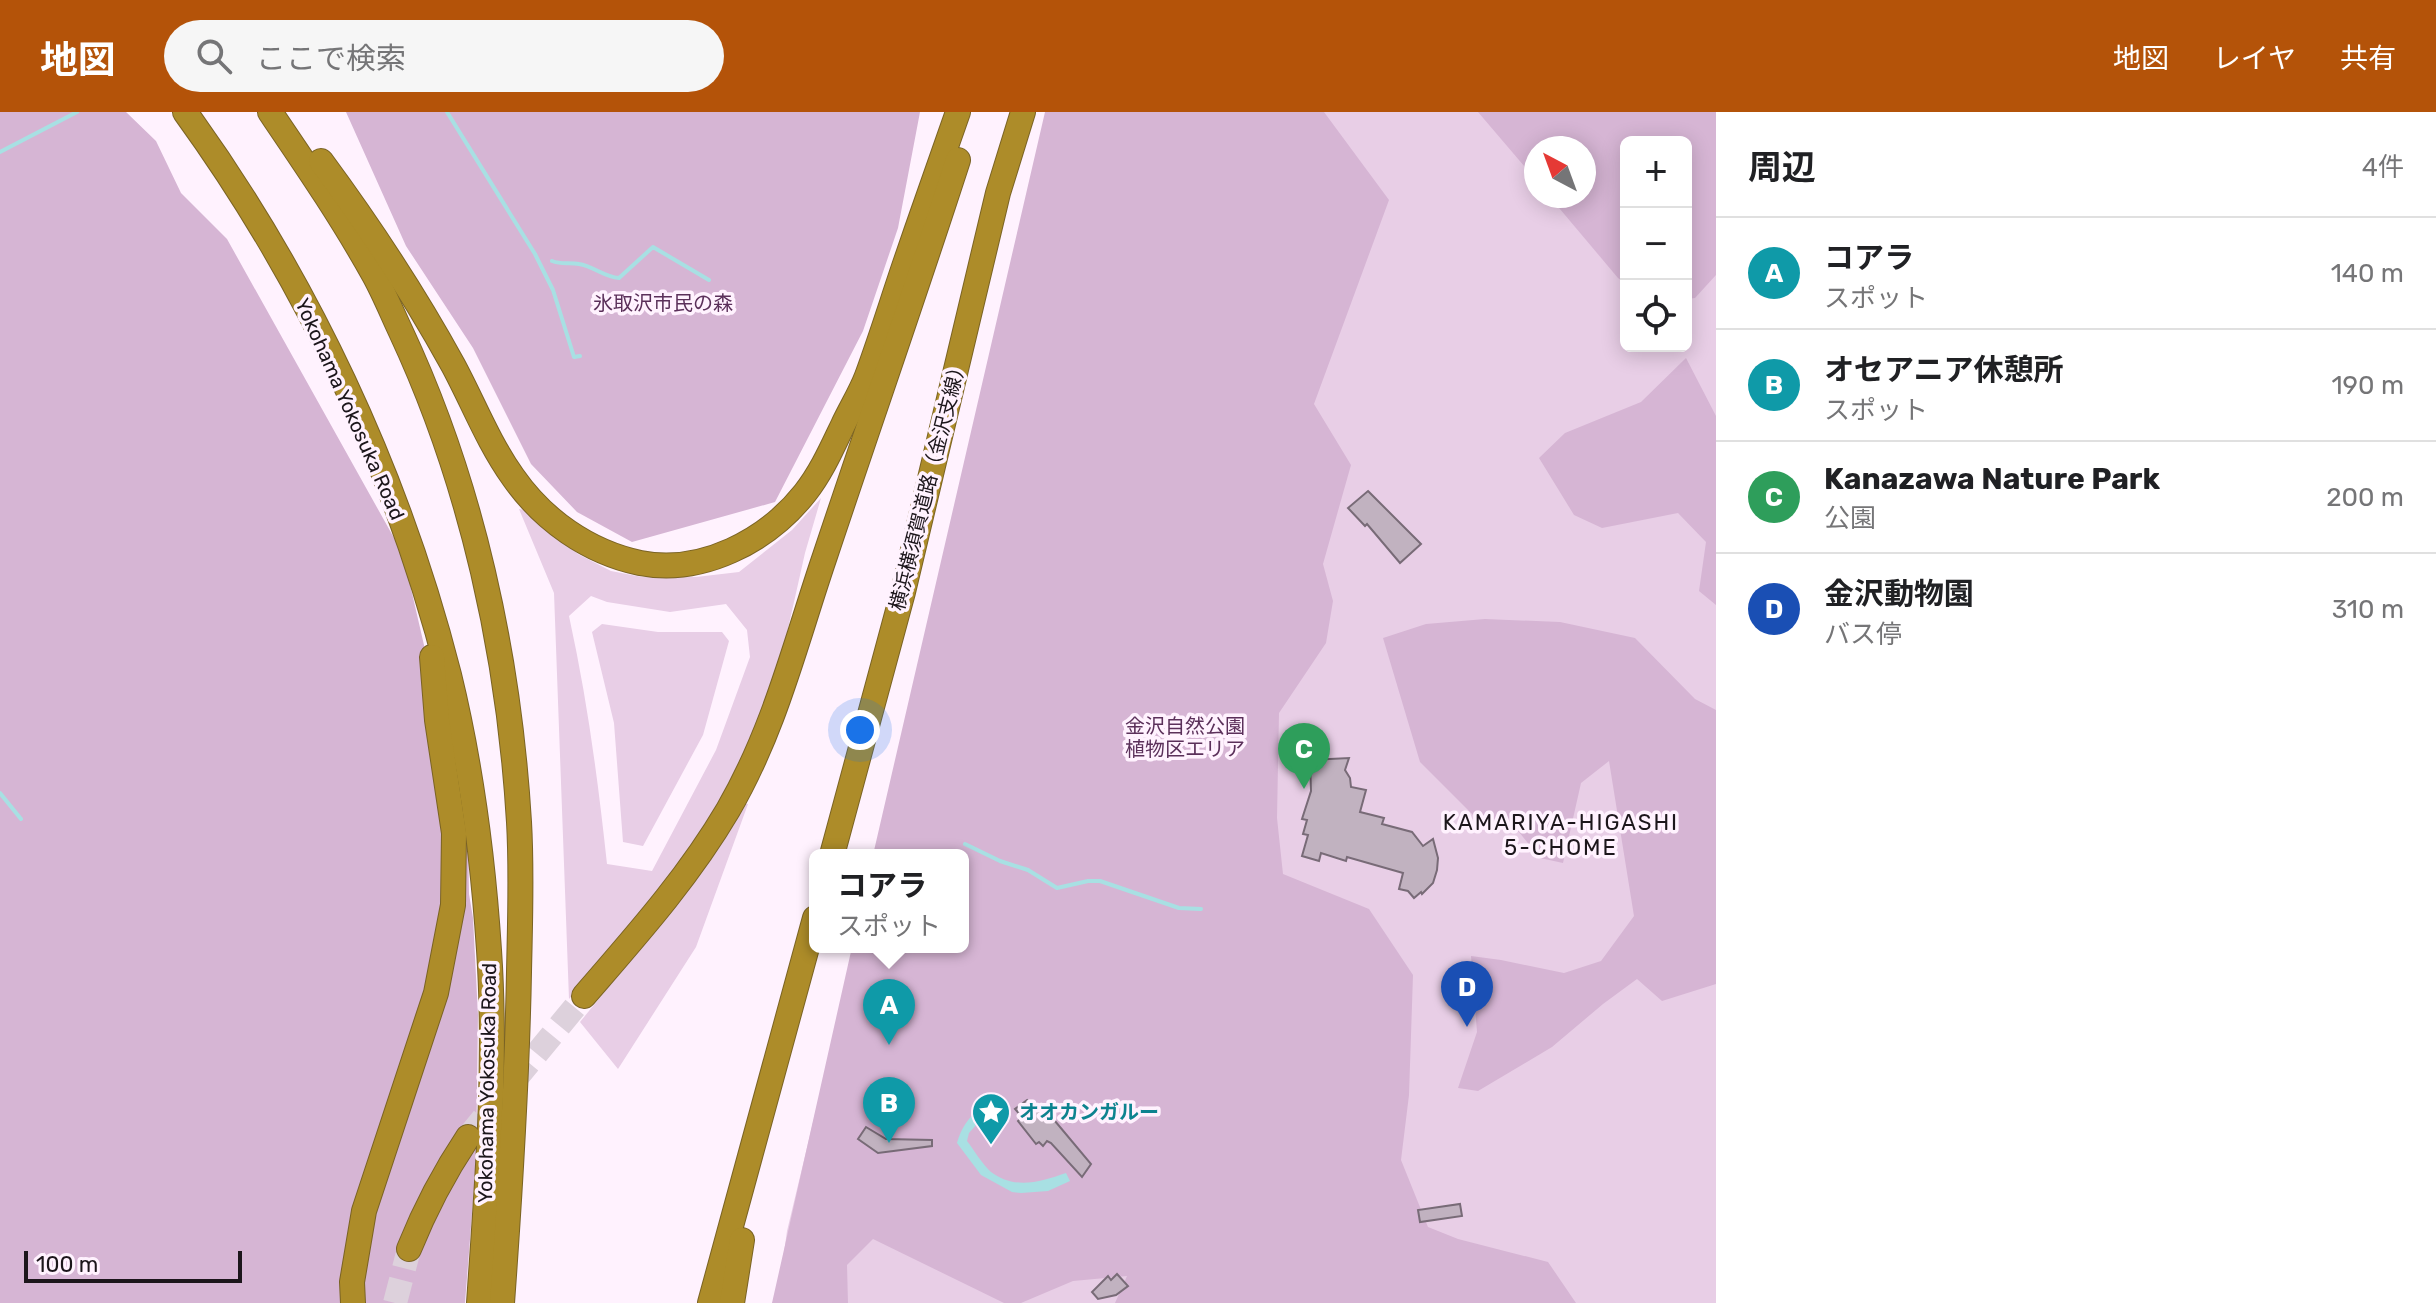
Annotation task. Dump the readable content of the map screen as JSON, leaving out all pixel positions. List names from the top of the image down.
{
  "streets": {
    "highway": ["Yokohama Yokosuka Road", "横浜横須賀道路（金沢支線）"]
  },
  "districts": ["KAMARIYA-HIGASHI 5-CHOME"],
  "parks": ["氷取沢市民の森", "金沢自然公園 植物区エリア"],
  "places": {
    "place": ["オオカンガルー"]
  },
  "scale_bar": "100 m",
  "north": "top left",
  "page": {
    "header": "地図",
    "search": "ここで検索",
    "nav": ["地図", "レイヤ", "共有"],
    "heading": ["周辺", "4件"],
    "map_buttons": ["+", "−"],
    "list": [
      {
        "mark": "A",
        "name": "コアラ",
        "note": "スポット",
        "value": "140 m"
      },
      {
        "mark": "B",
        "name": "オセアニア休憩所",
        "note": "スポット",
        "value": "190 m"
      },
      {
        "mark": "C",
        "name": "Kanazawa Nature Park",
        "note": "公園",
        "value": "200 m"
      },
      {
        "mark": "D",
        "name": "金沢動物園",
        "note": "バス停",
        "value": "310 m"
      }
    ],
    "pins": [
      "C",
      "D",
      "A",
      "B"
    ],
    "popup": ["コアラ", "スポット"],
    "scale": "100 m"
  }
}
